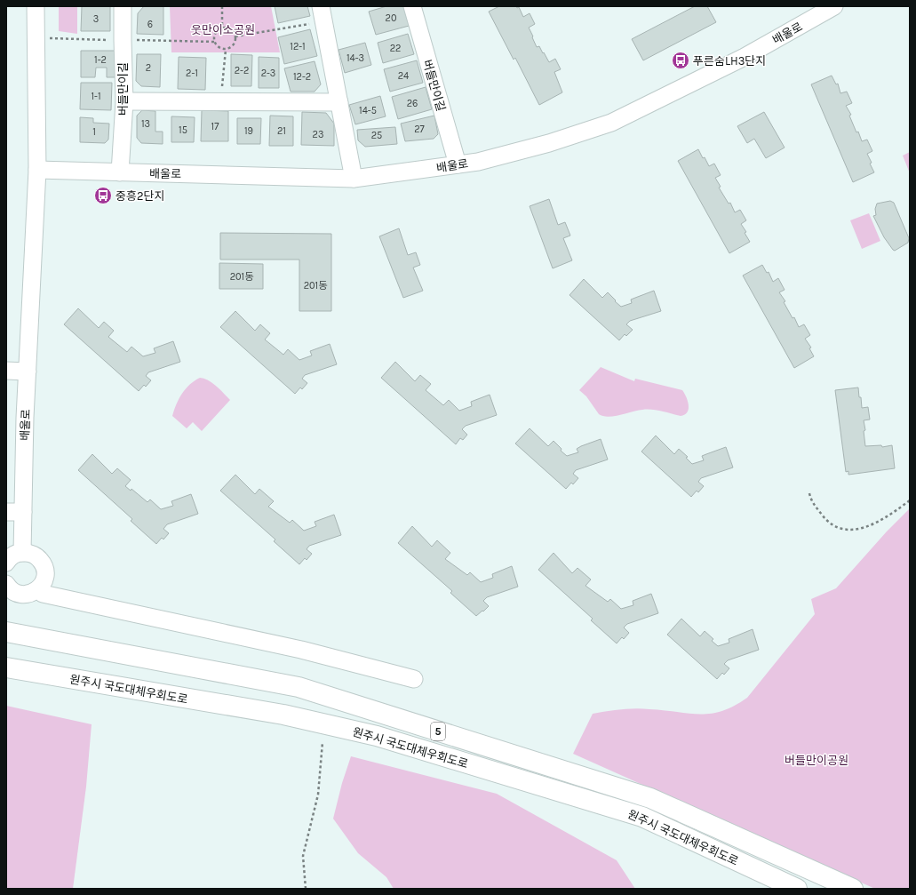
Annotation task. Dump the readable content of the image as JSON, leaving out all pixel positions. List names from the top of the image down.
{
  "streets": {
    "highway": ["원주시 국도대체우회도로", "5"],
    "street": ["배울로", "버들만이길"]
  },
  "crossings": [
    ["배울로", "버들만이길"]
  ],
  "parks": ["웃만이소공원", "버들만이공원"],
  "places": {
    "bus stop": ["푸른숨LH3단지", "중흥2단지"]
  },
  "house_numbers": [
    "20",
    "3",
    "6",
    "12-1",
    "22",
    "14-3",
    "1-2",
    "2",
    "2-2",
    "2-1",
    "2-3",
    "24",
    "12-2",
    "1-1",
    "26",
    "14-5",
    "13",
    "17",
    "27",
    "15",
    "19",
    "21",
    "1",
    "23",
    "25",
    "201동",
    "201동"
  ]
}
